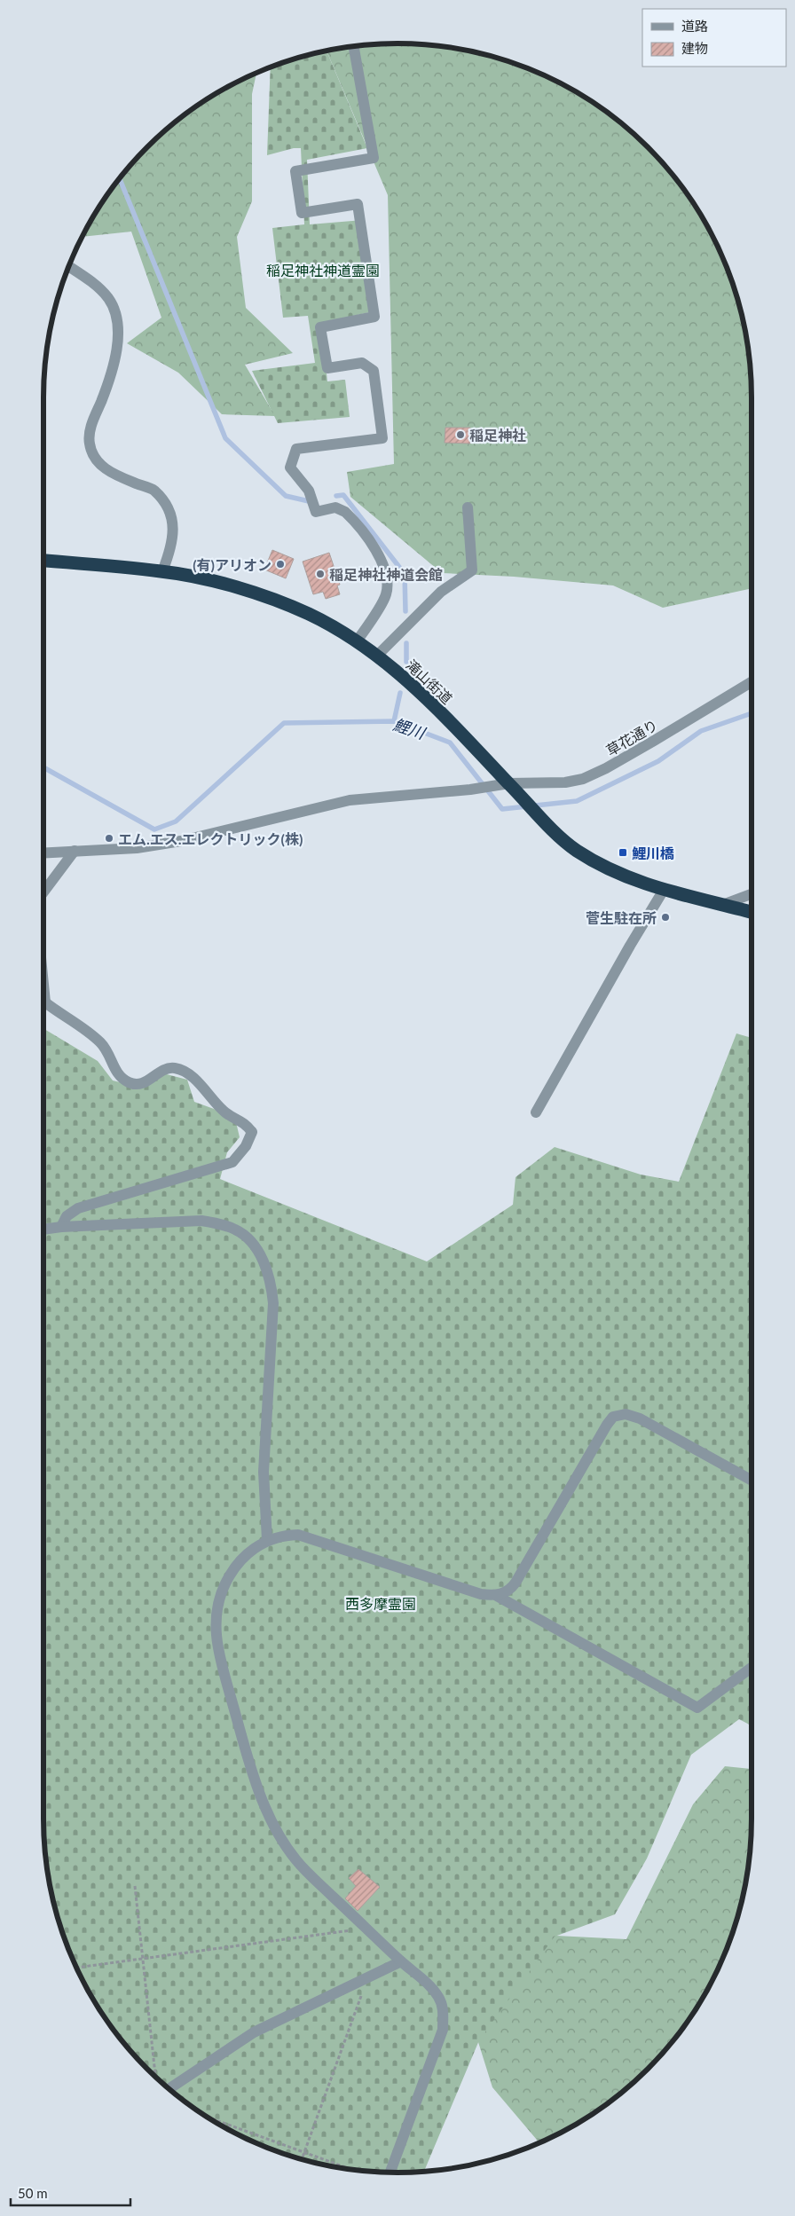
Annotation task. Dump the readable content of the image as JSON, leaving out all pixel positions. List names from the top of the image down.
{
  "streets": {
    "highway": ["滝山街道"],
    "street": ["草花通り"]
  },
  "crossings": [
    ["滝山街道", "草花通り"]
  ],
  "water": ["鯉川"],
  "parks": ["稲足神社神道霊園", "西多摩霊園"],
  "places": {
    "other": [
      "稲足神社",
      "(有)アリオン",
      "稲足神社神道会館",
      "エム.エス.エレクトリック(株)",
      "菅生駐在所"
    ],
    "transit": ["鯉川橋"]
  },
  "legend": ["道路", "建物"],
  "scale_bar": "50 m"
}
